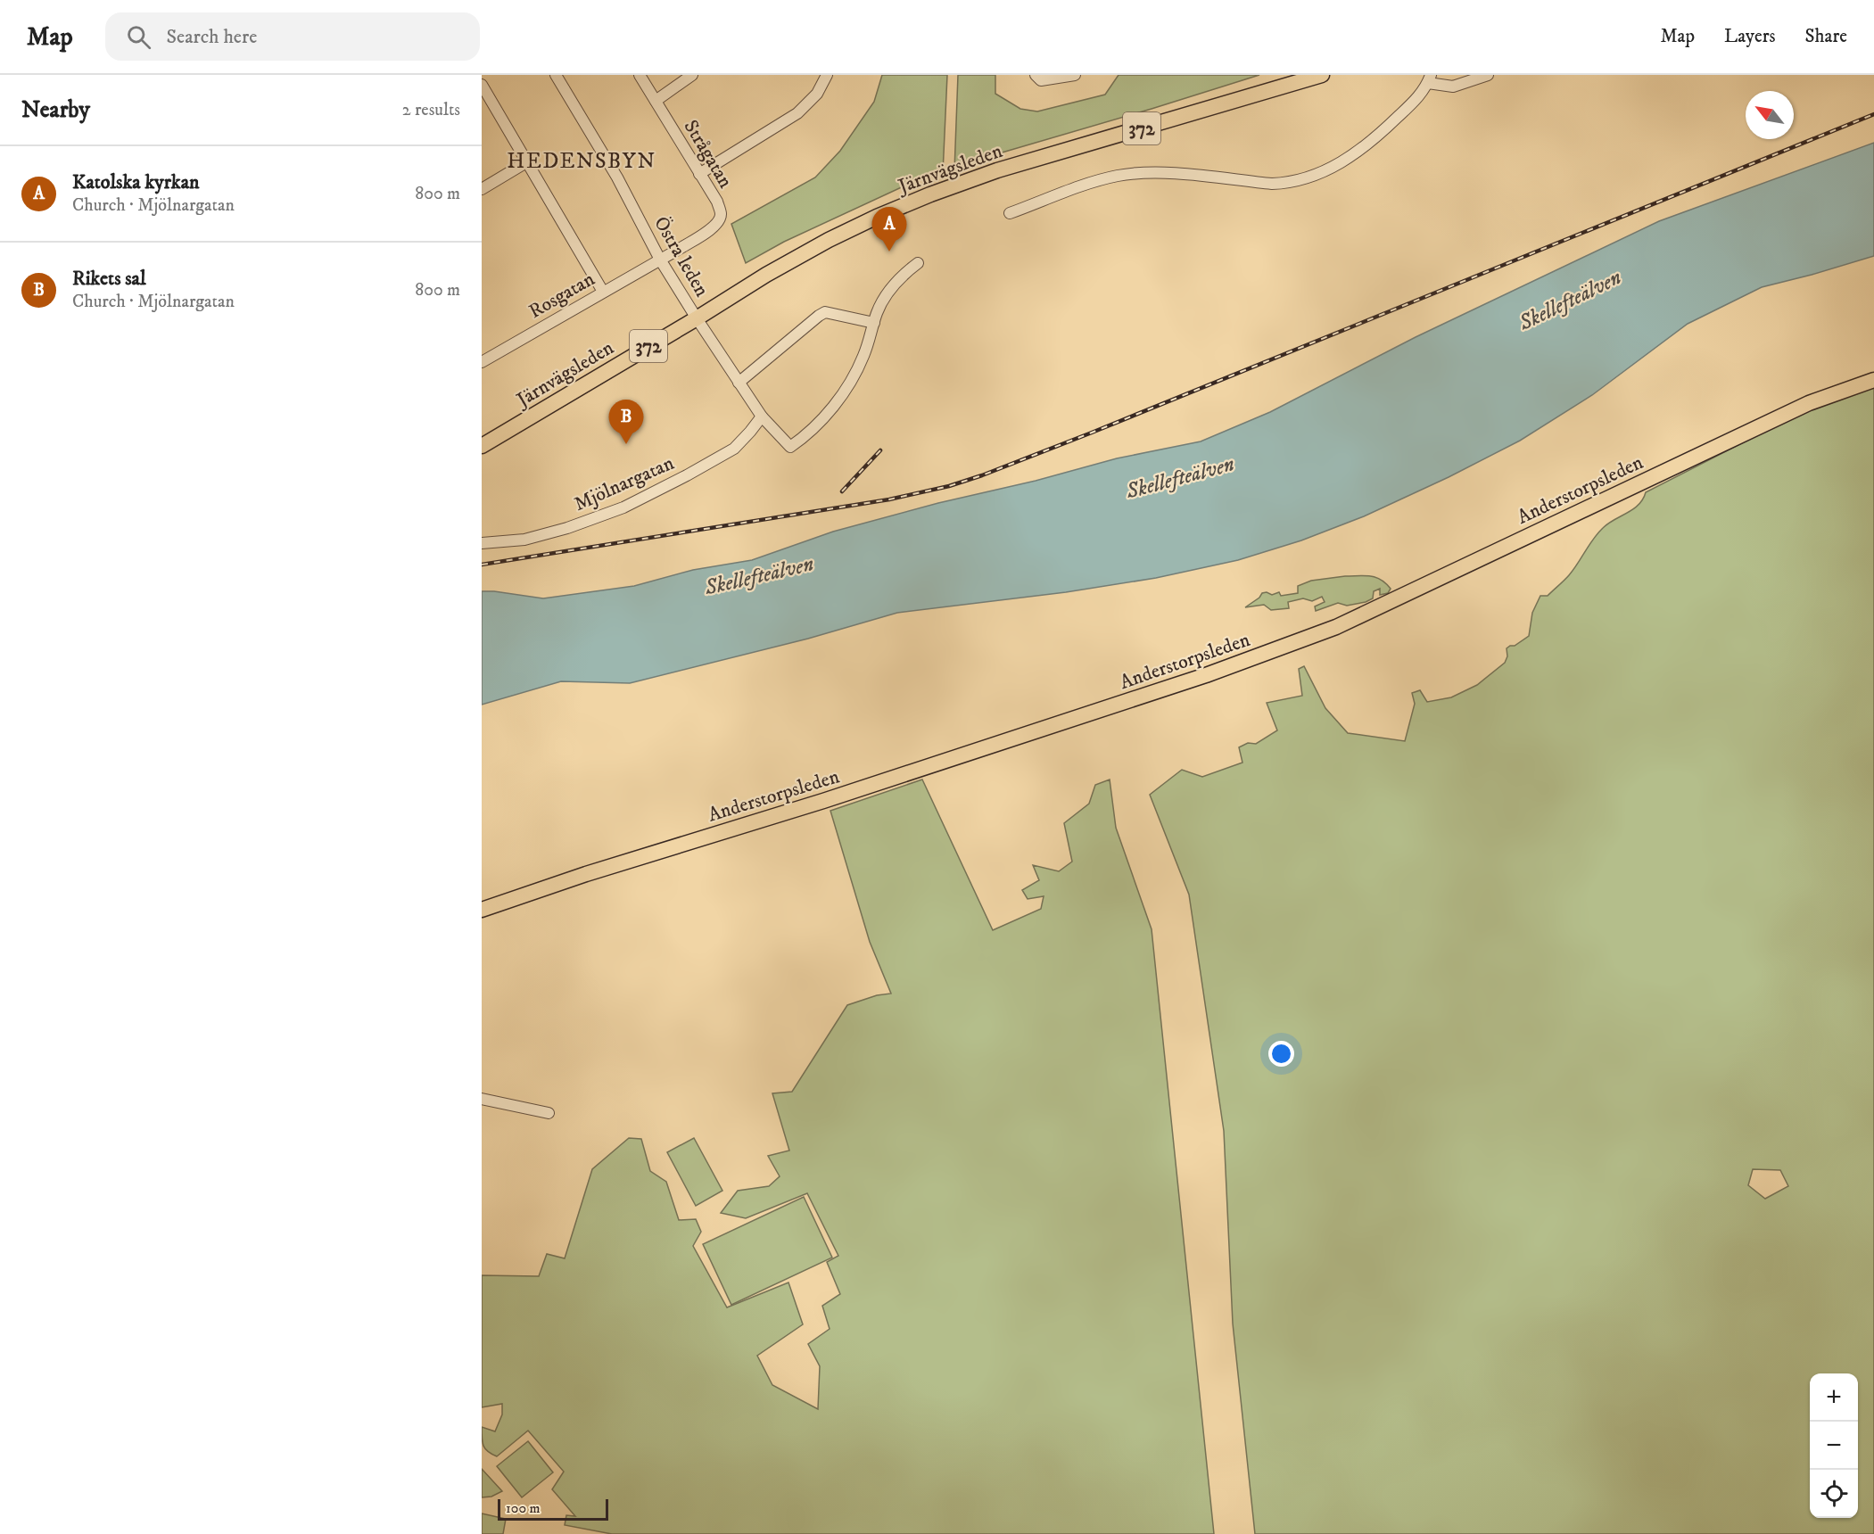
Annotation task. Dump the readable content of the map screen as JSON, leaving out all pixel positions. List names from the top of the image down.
{
  "streets": {
    "main road": ["372", "Järnvägsleden", "Anderstorpsleden"],
    "street": [
      "Strågatan",
      "Östra leden",
      "Rosgatan",
      "Mjölnargatan"
    ]
  },
  "crossings": [
    ["Strågatan", "Östra leden"],
    ["Strågatan", "Rosgatan"],
    ["Järnvägsleden", "Östra leden"],
    ["Östra leden", "Rosgatan"],
    ["Östra leden", "Mjölnargatan"]
  ],
  "districts": ["HEDENSBYN"],
  "water": ["Skellefteälven"],
  "scale_bar": "100 m",
  "north": "top left",
  "page": {
    "header": "Map",
    "search": "Search here",
    "nav": ["Map", "Layers", "Share"],
    "heading": ["Nearby", "2 results"],
    "list": [
      {
        "mark": "A",
        "name": "Katolska kyrkan",
        "note": "Church · Mjölnargatan",
        "value": "800 m"
      },
      {
        "mark": "B",
        "name": "Rikets sal",
        "note": "Church · Mjölnargatan",
        "value": "800 m"
      }
    ],
    "pins": ["A", "B"],
    "map_buttons": ["+", "−"],
    "scale": "100 m"
  }
}
